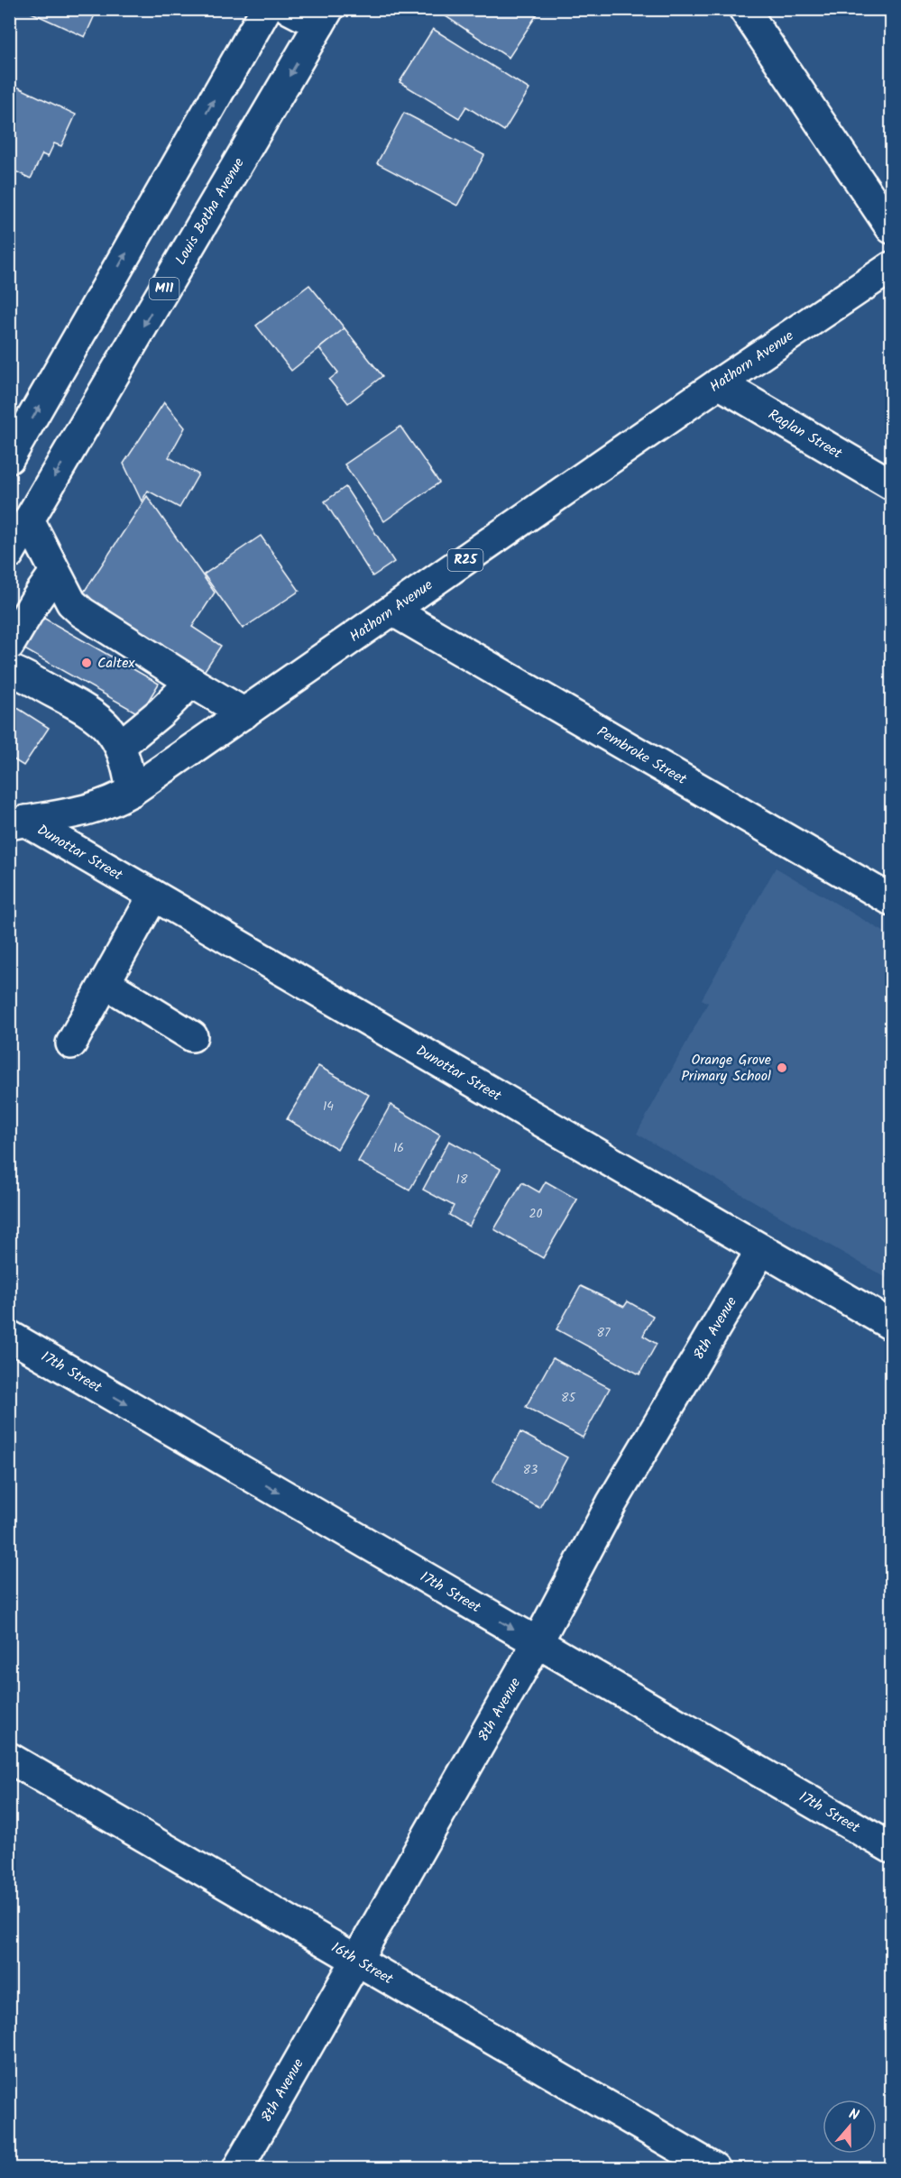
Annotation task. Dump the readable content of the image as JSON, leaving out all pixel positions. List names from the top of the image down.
{
  "streets": {
    "street": [
      "Louis Botha Avenue",
      "M11",
      "Hathorn Avenue",
      "Raglan Street",
      "R25",
      "Pembroke Street",
      "Dunottar Street",
      "8th Avenue",
      "17th Street",
      "16th Street"
    ]
  },
  "crossings": [
    ["Hathorn Avenue", "Raglan Street"],
    ["Hathorn Avenue", "Pembroke Street"],
    ["Hathorn Avenue", "Dunottar Street"],
    ["Dunottar Street", "8th Avenue"],
    ["8th Avenue", "17th Street"],
    ["8th Avenue", "16th Street"]
  ],
  "one_way": ["17th Street"],
  "places": ["Caltex", "Orange Grove Primary School"],
  "house_numbers": [
    "14",
    "16",
    "18",
    "20",
    "87",
    "85",
    "83"
  ],
  "north": "top"
}
